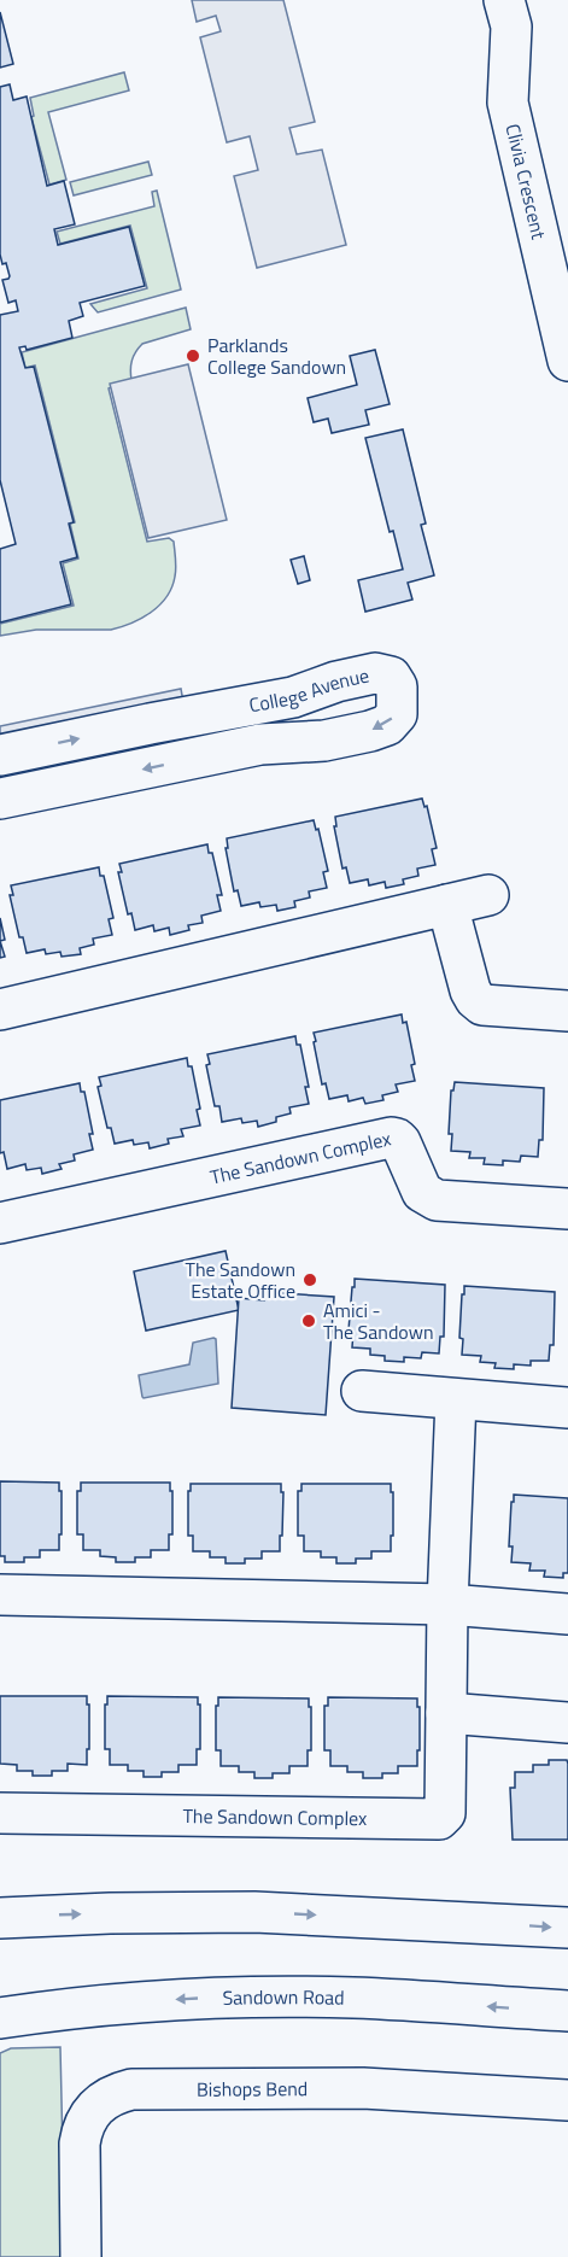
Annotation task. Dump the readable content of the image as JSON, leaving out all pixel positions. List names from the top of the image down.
{
  "streets": {
    "street": [
      "Clivia Crescent",
      "College Avenue",
      "The Sandown Complex",
      "Sandown Road",
      "Bishops Bend"
    ]
  },
  "places": ["Parklands College Sandown", "The Sandown Estate Office", "Amici - The Sandown"]
}
